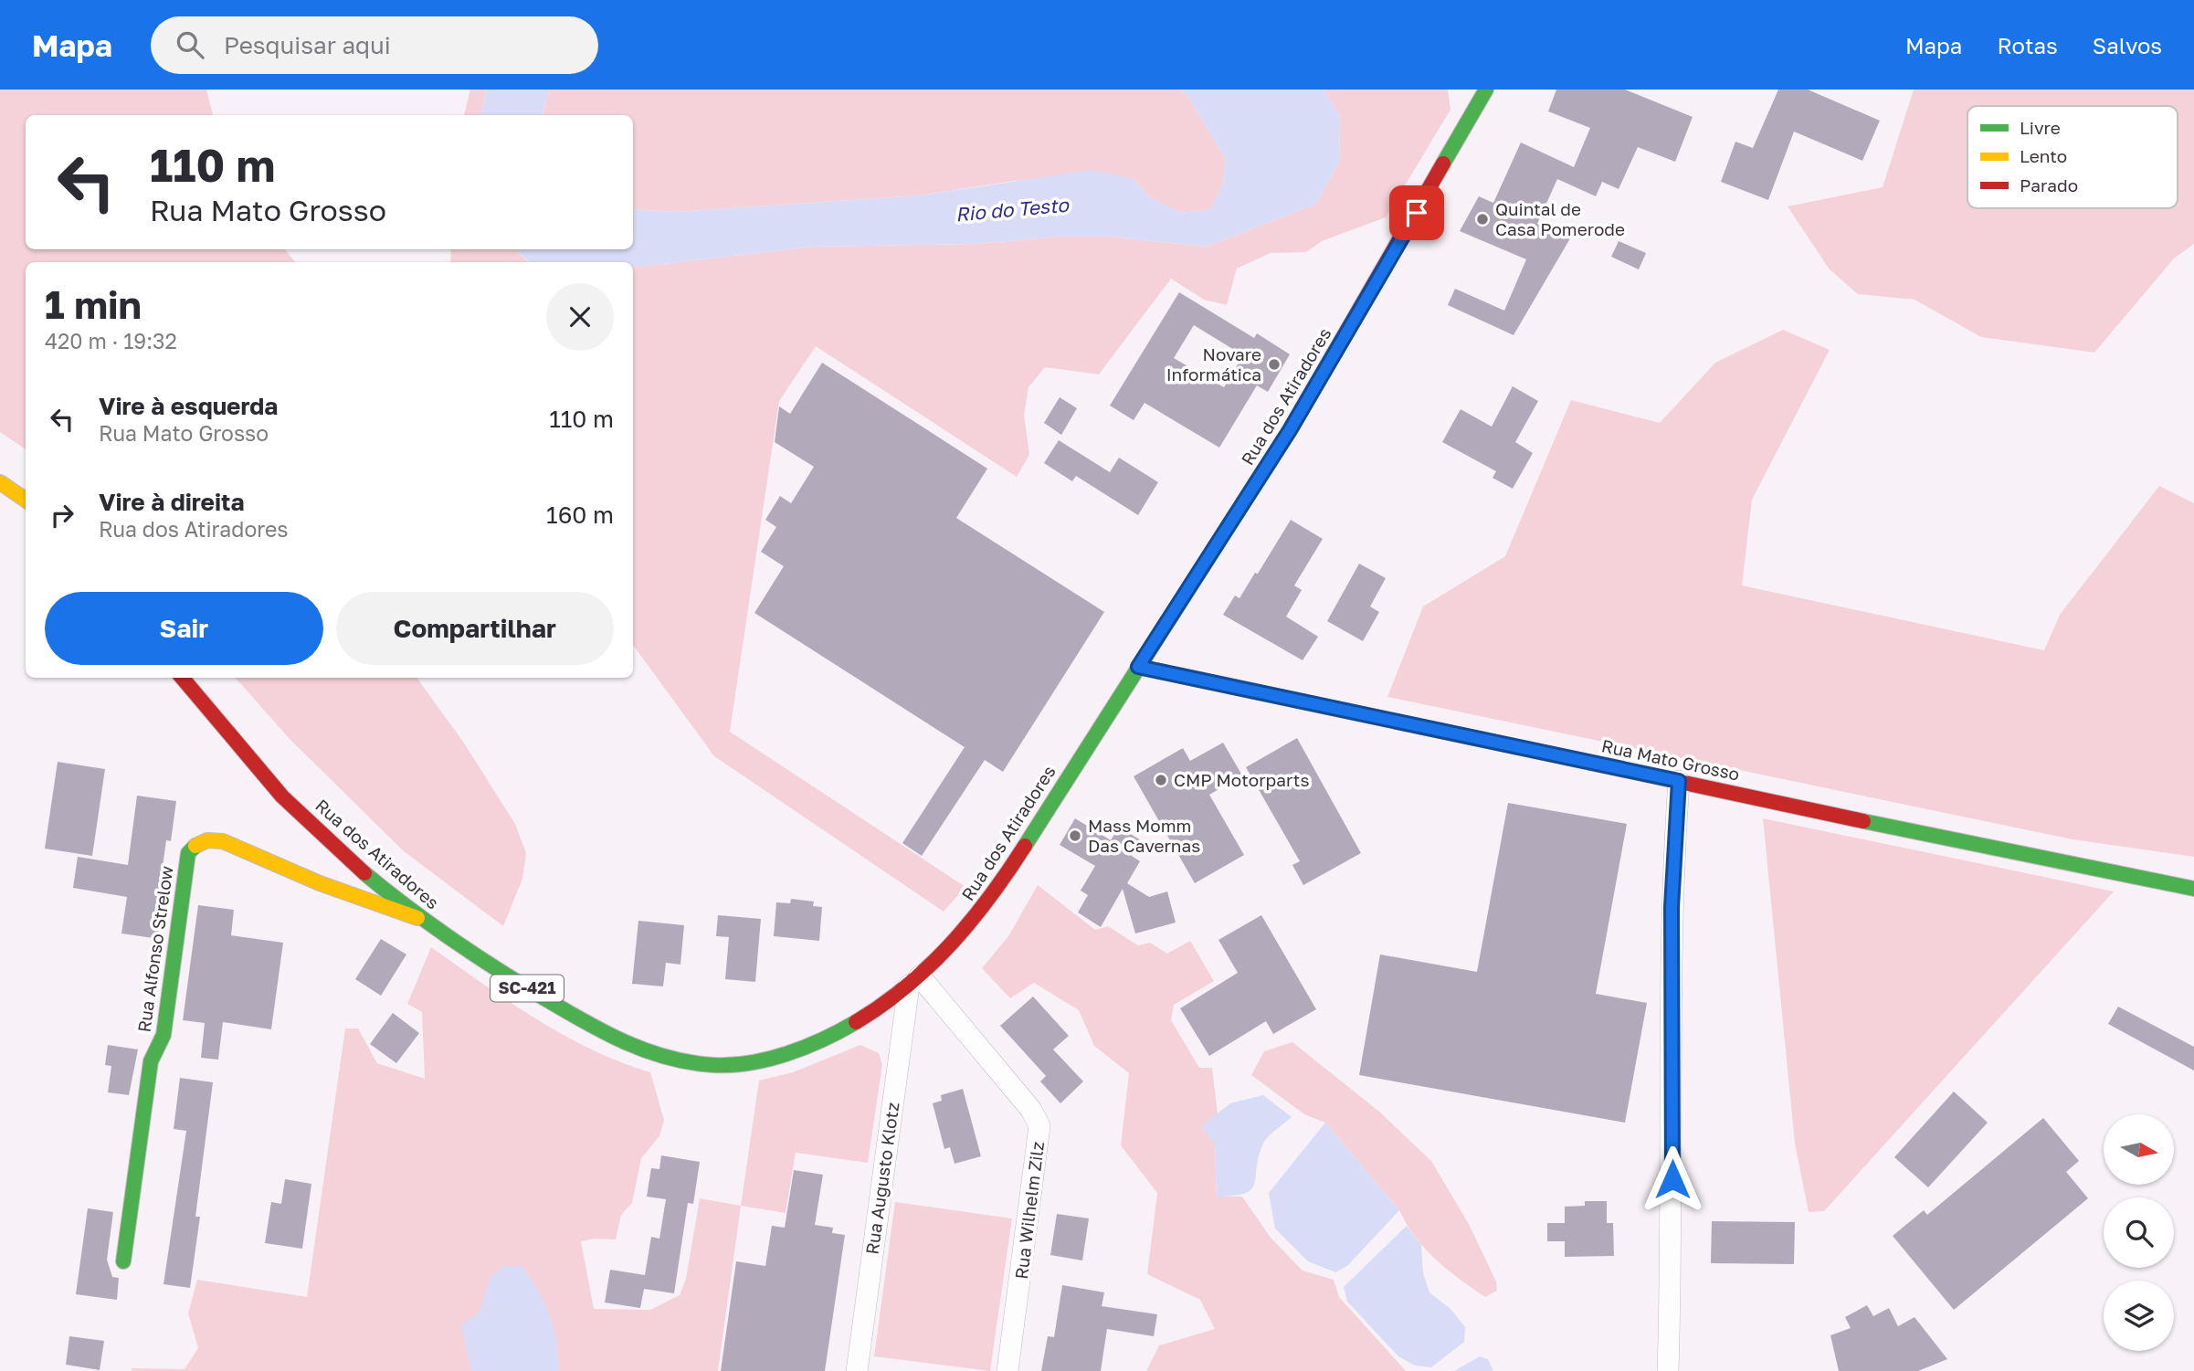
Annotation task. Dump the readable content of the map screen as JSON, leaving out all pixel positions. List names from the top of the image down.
{
  "streets": {
    "main road": [
      "Rua dos Atiradores",
      "Rua Mato Grosso",
      "Rua Alfonso Strelow",
      "SC-421"
    ],
    "street": ["Rua Augusto Klotz", "Rua Wilhelm Zilz"]
  },
  "crossings": [
    ["Rua dos Atiradores", "Rua Mato Grosso"],
    ["Rua dos Atiradores", "Rua Alfonso Strelow"],
    ["Rua dos Atiradores", "Rua Augusto Klotz"],
    ["Rua dos Atiradores", "Rua Wilhelm Zilz"],
    ["Rua Augusto Klotz", "Rua Wilhelm Zilz"]
  ],
  "water": ["Rio do Testo"],
  "places": [
    "Quintal de Casa Pomerode",
    "Novare Informática",
    "CMP Motorparts",
    "Mass Momm Das Cavernas"
  ],
  "legend": ["Livre", "Lento", "Parado"],
  "north": "right",
  "page": {
    "header": "Mapa",
    "search": "Pesquisar aqui",
    "nav": ["Mapa", "Rotas", "Salvos"],
    "turn": ["110 m", "Rua Mato Grosso"],
    "heading": ["1 min", "420 m · 19:32"],
    "list": [
      {
        "name": "Vire à esquerda",
        "note": "Rua Mato Grosso",
        "value": "110 m"
      },
      {
        "name": "Vire à direita",
        "note": "Rua dos Atiradores",
        "value": "160 m"
      }
    ],
    "buttons": ["Sair", "Compartilhar"]
  }
}
